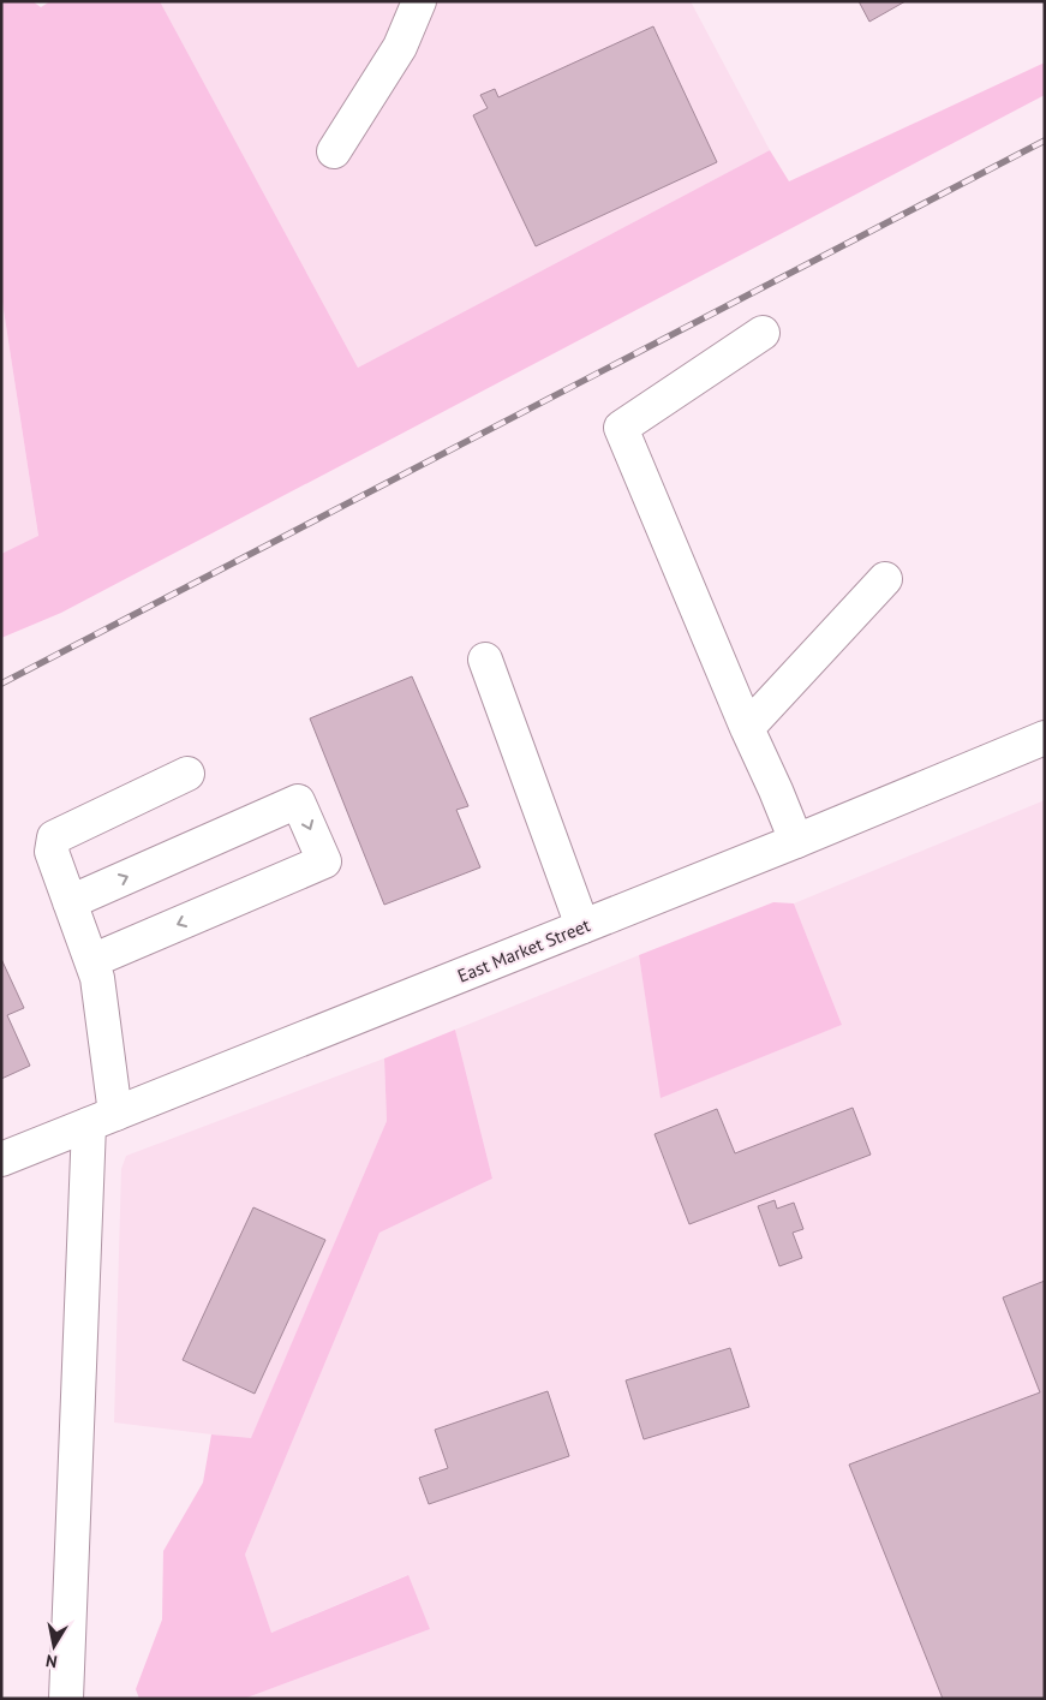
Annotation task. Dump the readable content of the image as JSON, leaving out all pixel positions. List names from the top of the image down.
{
  "streets": {
    "main road": ["East Market Street"]
  },
  "north": "bottom"
}
